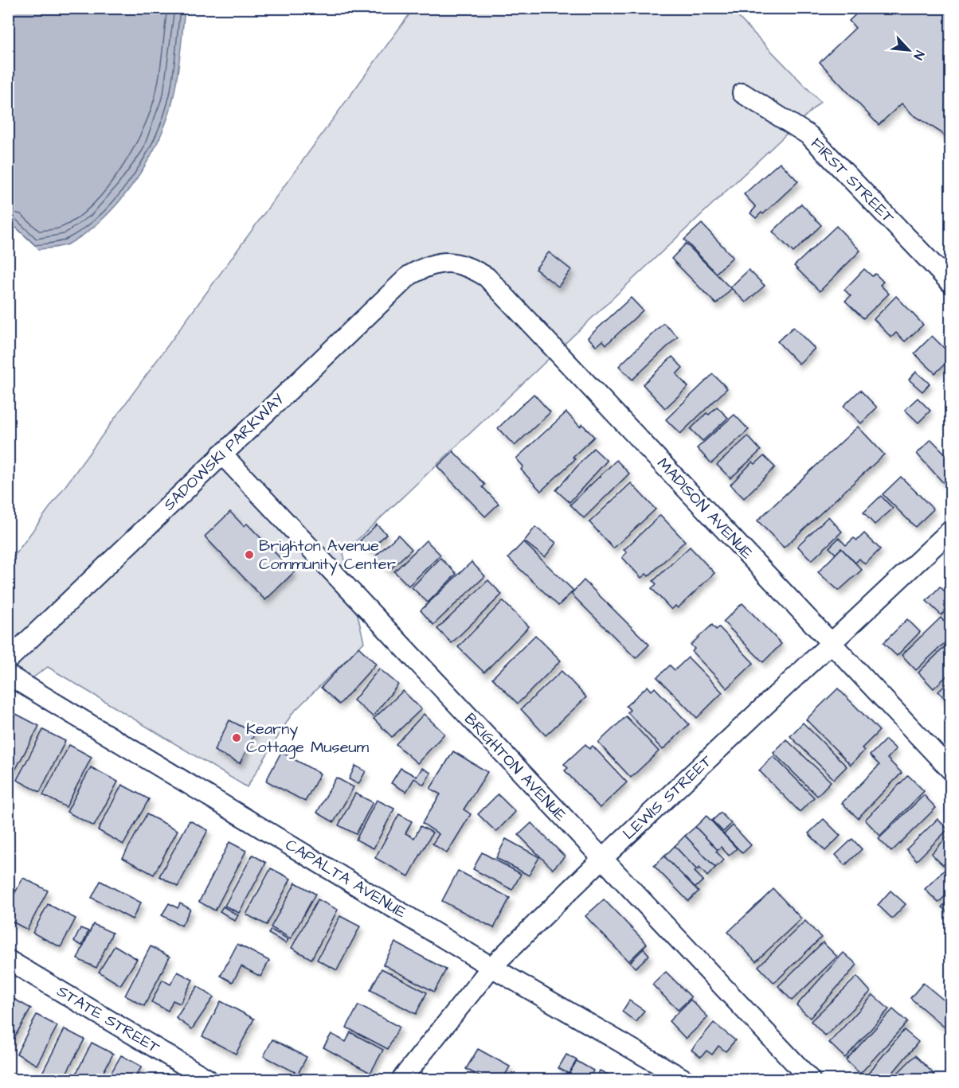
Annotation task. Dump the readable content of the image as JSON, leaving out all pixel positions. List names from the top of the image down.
{
  "streets": {
    "street": [
      "FIRST STREET",
      "SADOWSKI PARKWAY",
      "MADISON AVENUE",
      "BRIGHTON AVENUE",
      "LEWIS STREET",
      "CAPALTA AVENUE",
      "STATE STREET"
    ]
  },
  "crossings": [
    ["SADOWSKI PARKWAY", "MADISON AVENUE"],
    ["SADOWSKI PARKWAY", "BRIGHTON AVENUE"],
    ["MADISON AVENUE", "LEWIS STREET"],
    ["BRIGHTON AVENUE", "LEWIS STREET"],
    ["LEWIS STREET", "CAPALTA AVENUE"]
  ],
  "places": ["Brighton Avenue Community Center", "Kearny Cottage Museum"],
  "north": "bottom right"
}
